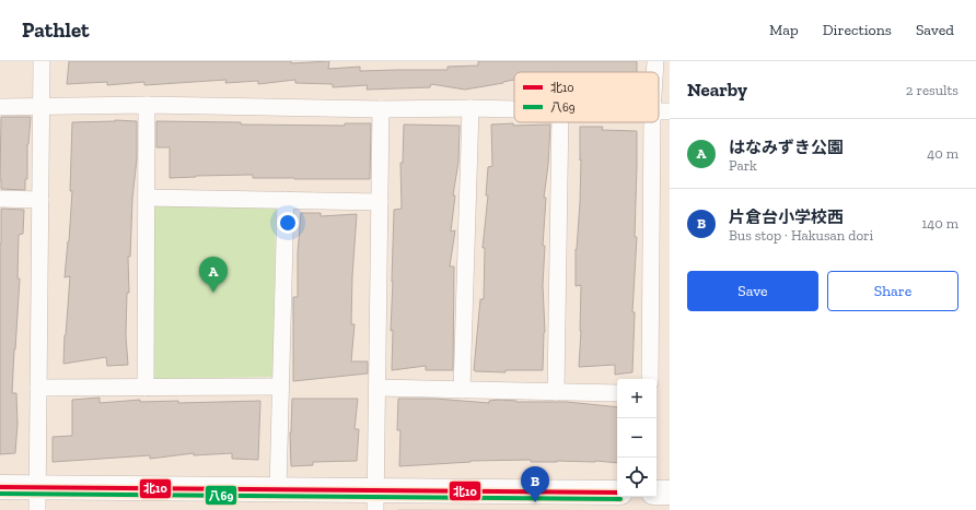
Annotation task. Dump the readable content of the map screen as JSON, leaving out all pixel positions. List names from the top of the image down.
{
  "lines": ["transit line 北10", "transit line 八69"],
  "legend": ["北10", "八69"],
  "page": {
    "header": "Pathlet",
    "nav": ["Map", "Directions", "Saved"],
    "heading": ["Nearby", "2 results"],
    "list": [
      {
        "mark": "A",
        "name": "はなみずき公園",
        "note": "Park",
        "value": "40 m"
      },
      {
        "mark": "B",
        "name": "片倉台小学校西",
        "note": "Bus stop · Hakusan dori",
        "value": "140 m"
      }
    ],
    "pins": ["A", "B"],
    "buttons": ["Save", "Share"],
    "map_buttons": ["+", "−"]
  }
}
